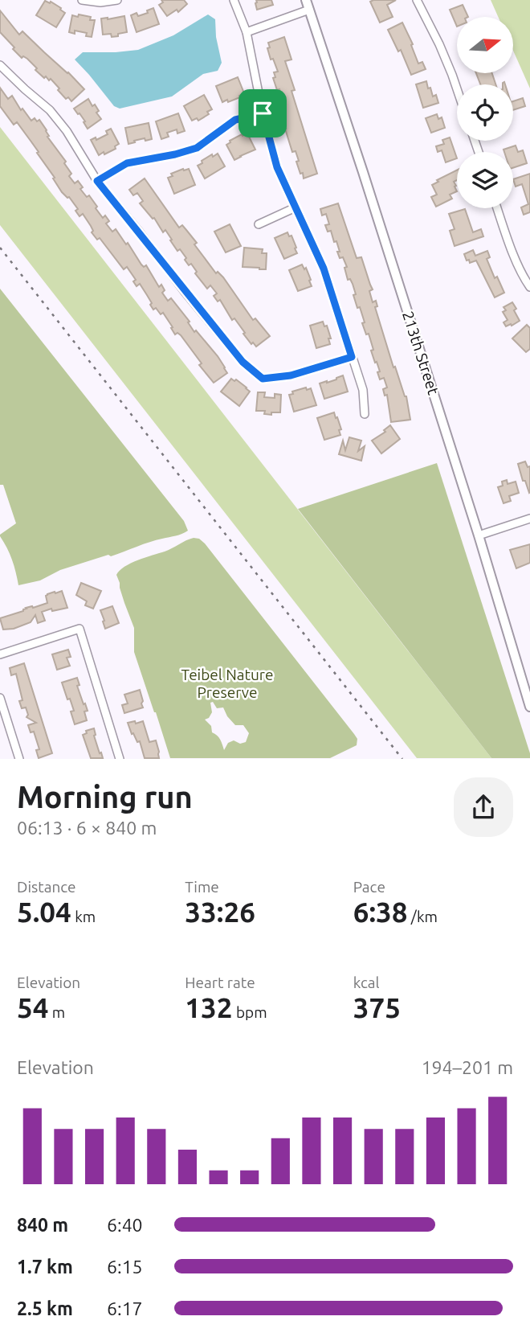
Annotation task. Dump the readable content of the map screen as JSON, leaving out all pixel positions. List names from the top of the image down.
{
  "streets": {
    "street": ["213th Street"]
  },
  "parks": ["Teibel Nature Preserve"],
  "north": "right",
  "page": {
    "heading": ["Morning run", "06:13 · 6 × 840 m"],
    "stats": [
      ["Distance", "5.04 km"],
      ["Time", "33:26"],
      ["Pace", "6:38 /km"],
      ["Elevation", "54 m"],
      ["Heart rate", "132 bpm"],
      ["kcal", "375"]
    ],
    "chart": ["Elevation", "194–201 m"],
    "list": [
      {
        "name": "840 m",
        "note": "6:40"
      },
      {
        "name": "1.7 km",
        "note": "6:15"
      },
      {
        "name": "2.5 km",
        "note": "6:17"
      }
    ]
  }
}
